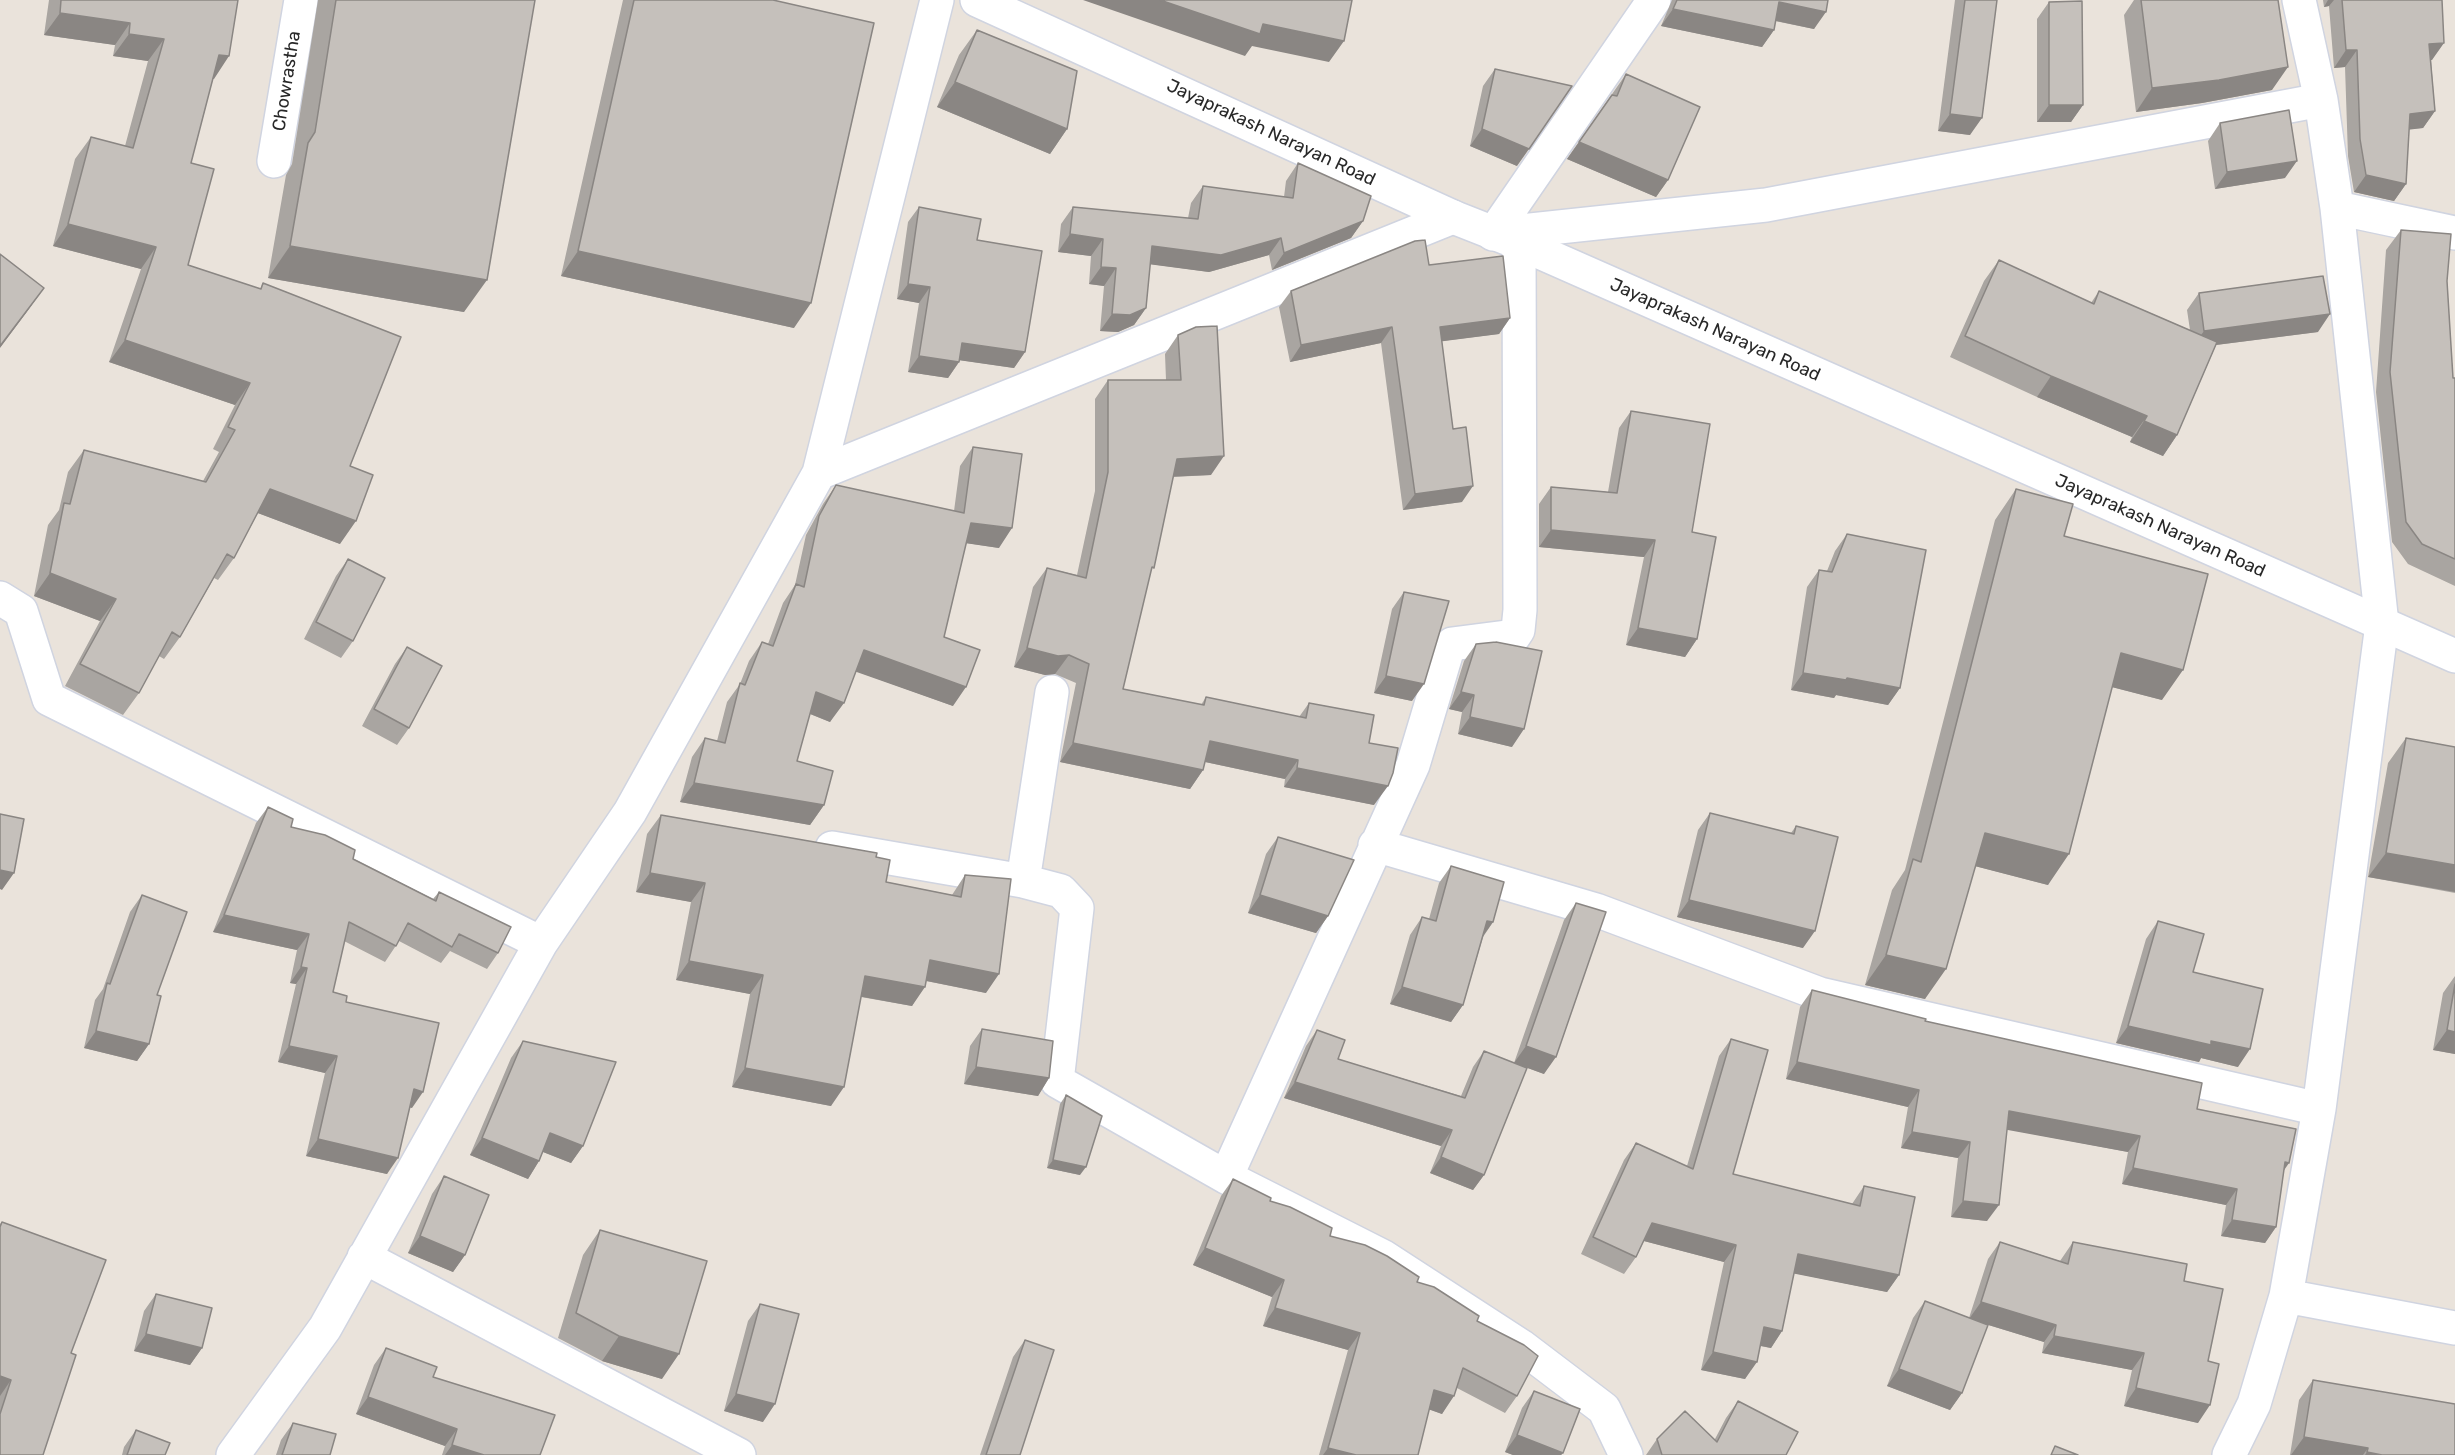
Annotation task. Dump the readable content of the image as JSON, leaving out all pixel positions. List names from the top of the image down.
{
  "streets": {
    "street": ["Chowrastha", "Jayaprakash Narayan Road"]
  }
}
